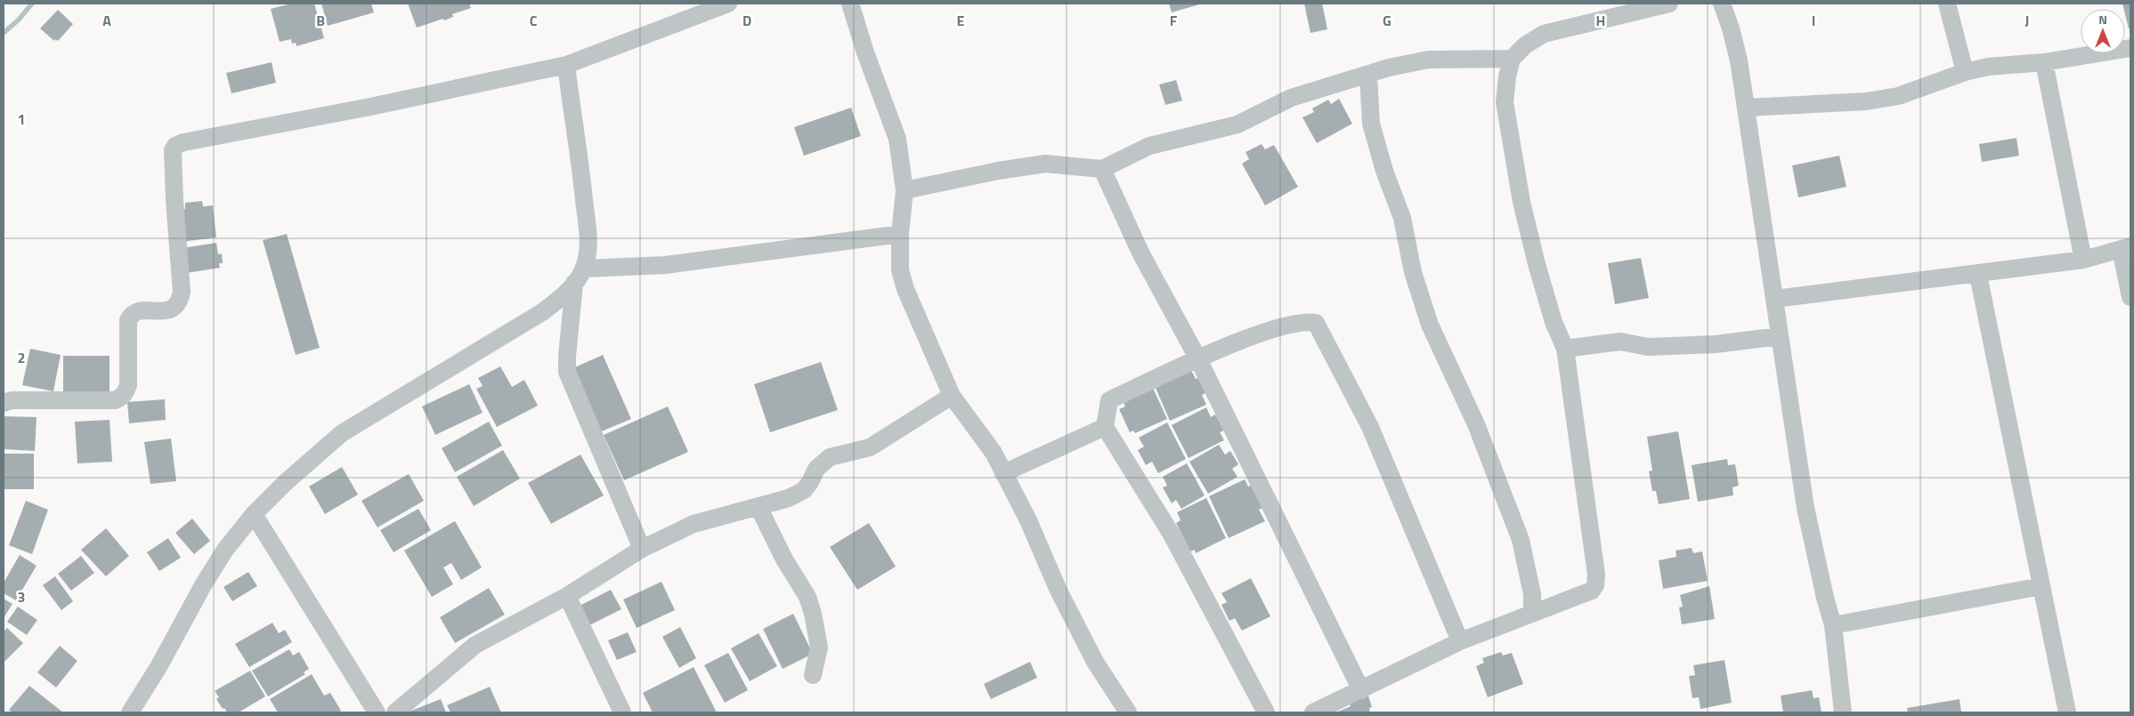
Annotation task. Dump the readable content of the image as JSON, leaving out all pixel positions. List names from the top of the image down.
{
  "north": "top",
  "grid": {
    "columns": [
      "A",
      "B",
      "C",
      "D",
      "E",
      "F",
      "G",
      "H",
      "I",
      "J"
    ],
    "rows": ["1", "2", "3"]
  }
}
